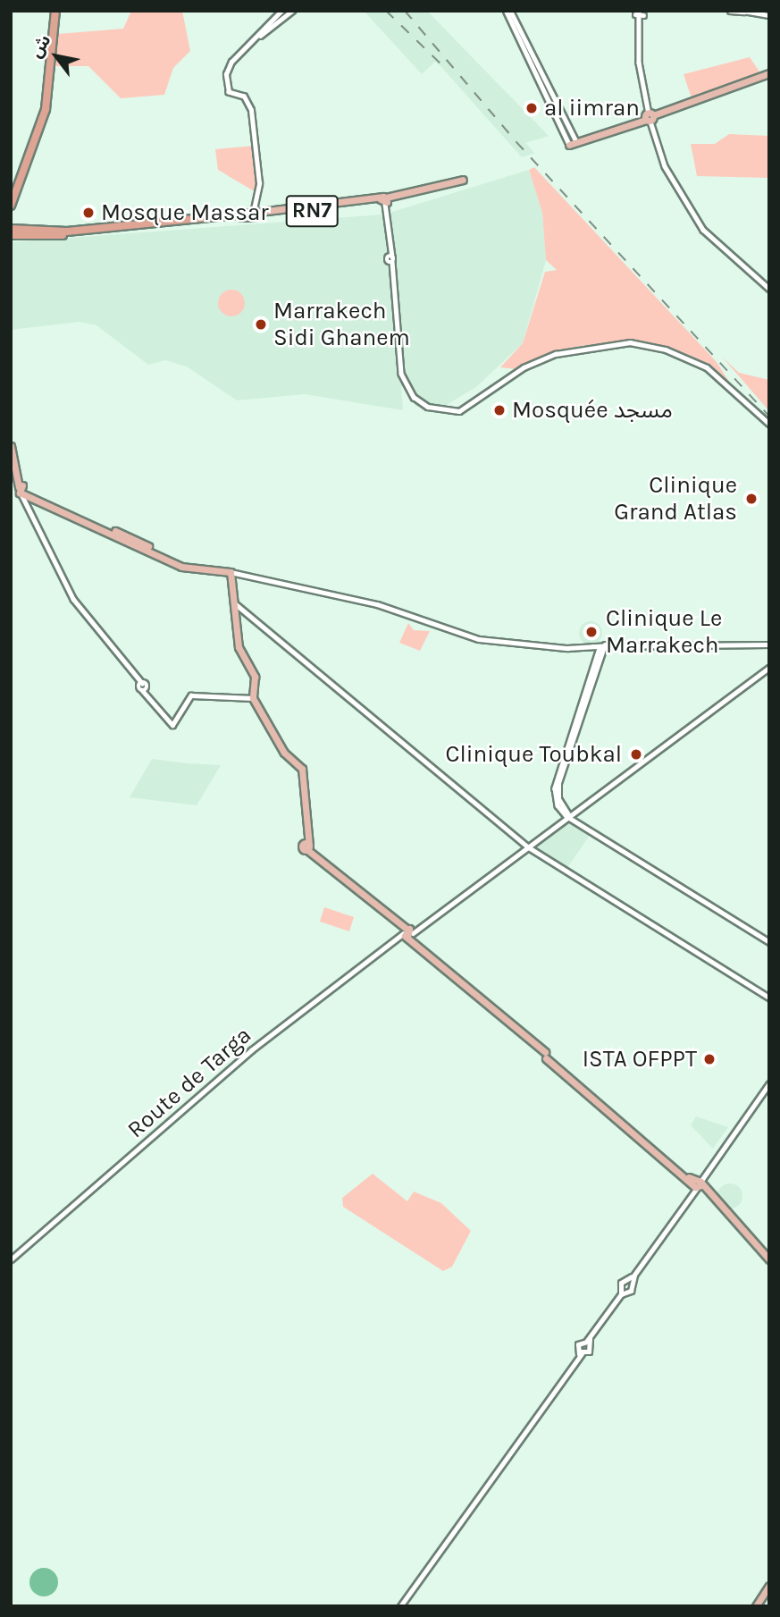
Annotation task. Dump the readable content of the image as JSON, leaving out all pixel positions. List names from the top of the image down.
{
  "streets": {
    "highway": ["RN7"],
    "main road": ["Route de Targa"]
  },
  "places": [
    "al iimran",
    "Mosque Massar",
    "Marrakech Sidi Ghanem",
    "Mosquée مسجد",
    "Clinique Grand Atlas",
    "Clinique Le Marrakech",
    "Clinique Toubkal",
    "ISTA OFPPT"
  ],
  "north": "top left"
}
